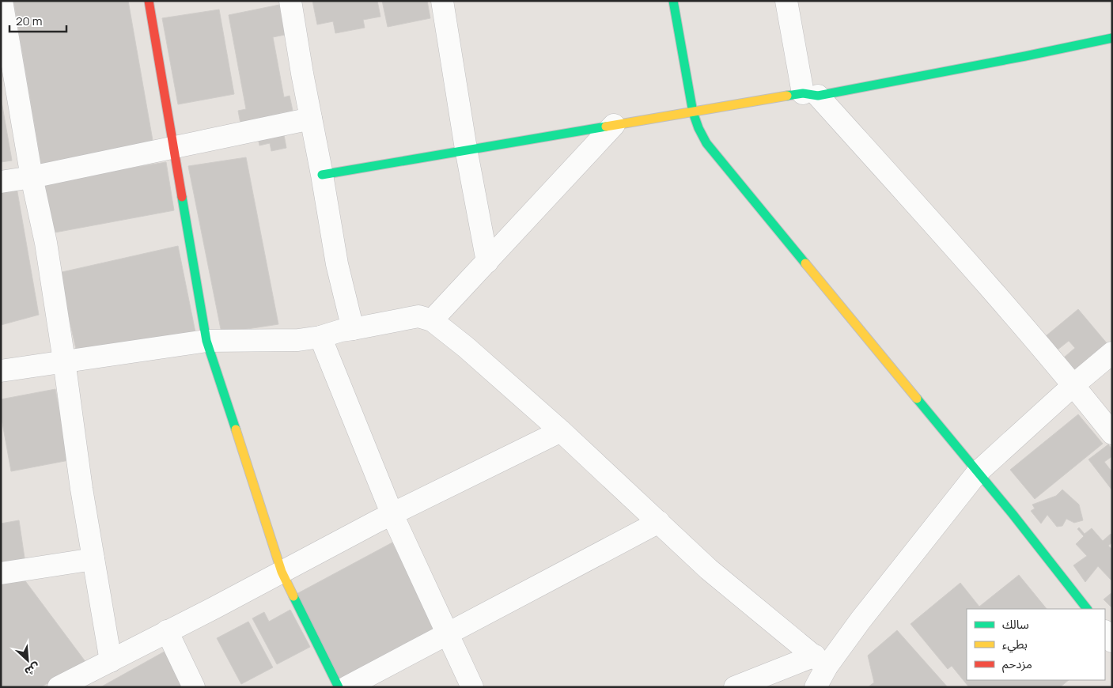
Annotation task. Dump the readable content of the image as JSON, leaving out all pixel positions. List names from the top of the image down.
{
  "legend": ["سالك", "بطيء", "مزدحم"],
  "scale_bar": "20 m",
  "north": "bottom right"
}
